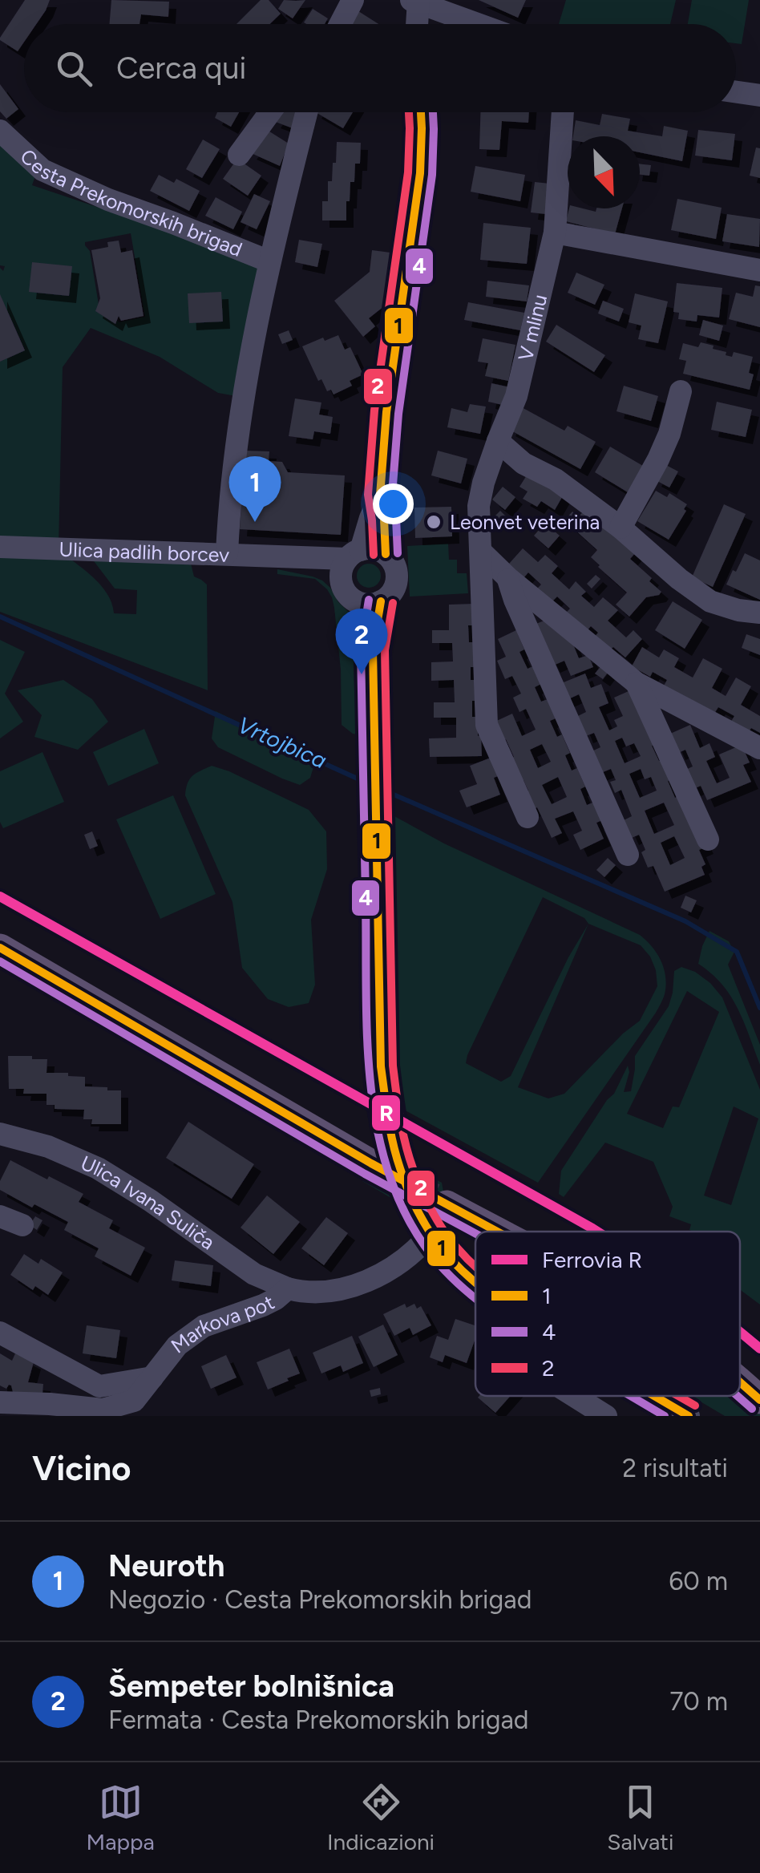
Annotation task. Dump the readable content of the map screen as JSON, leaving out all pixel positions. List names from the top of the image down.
{
  "streets": {
    "street": [
      "Cesta Prekomorskih brigad",
      "V mlinu",
      "Ulica padlih borcev",
      "Ulica Ivana Suliča",
      "Markova pot"
    ]
  },
  "crossings": [
    ["Cesta Prekomorskih brigad", "Ulica padlih borcev"],
    ["Ulica Ivana Suliča", "Markova pot"]
  ],
  "water": ["Vrtojbica"],
  "places": ["Leonvet veterina"],
  "lines": [
    "transit line 1",
    "transit line 4",
    "transit line 2",
    "rail line R"
  ],
  "legend": [
    "Ferrovia R",
    "1",
    "4",
    "2"
  ],
  "north": "bottom right",
  "page": {
    "search": "Cerca qui",
    "pins": ["1", "2"],
    "heading": ["Vicino", "2 risultati"],
    "list": [
      {
        "mark": "1",
        "name": "Neuroth",
        "note": "Negozio · Cesta Prekomorskih brigad",
        "value": "60 m"
      },
      {
        "mark": "2",
        "name": "Šempeter bolnišnica",
        "note": "Fermata · Cesta Prekomorskih brigad",
        "value": "70 m"
      }
    ],
    "nav": ["Mappa", "Indicazioni", "Salvati"]
  }
}
